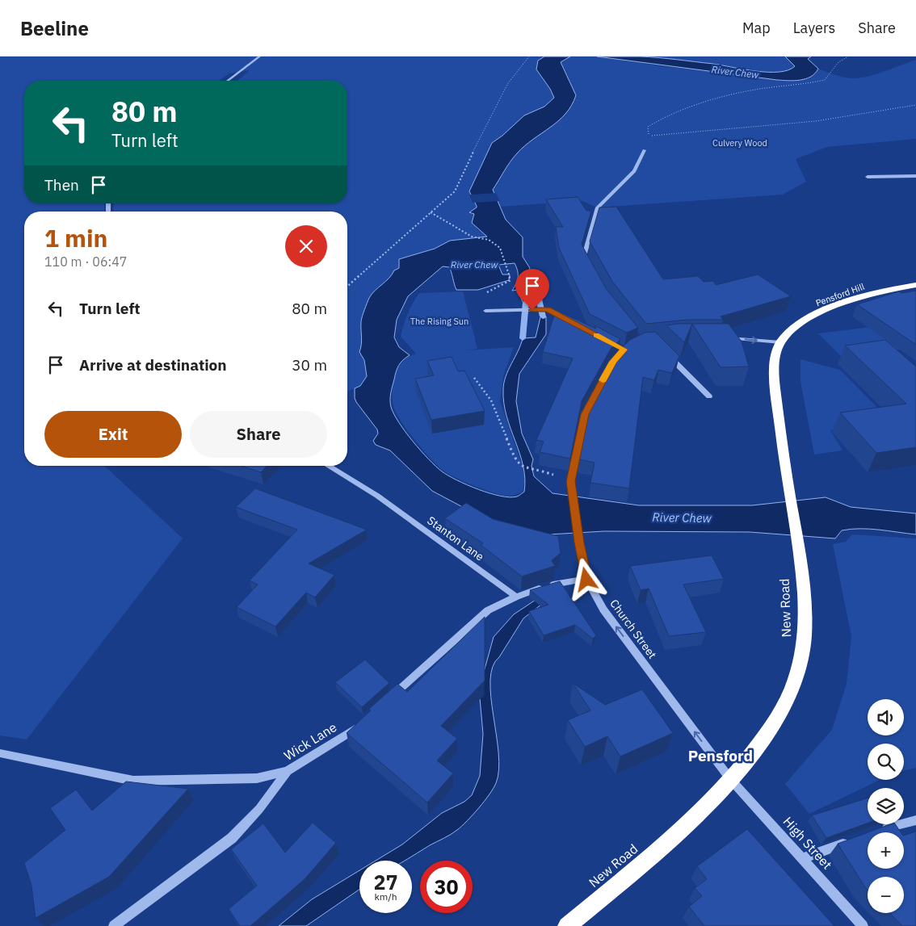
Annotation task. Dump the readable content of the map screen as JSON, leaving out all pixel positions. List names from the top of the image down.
{
  "streets": {
    "highway": ["Pensford Hill", "New Road"],
    "street": [
      "Stanton Lane",
      "Church Street",
      "Wick Lane",
      "High Street"
    ]
  },
  "crossings": [
    ["Pensford Hill", "New Road"],
    ["New Road", "Church Street"],
    ["New Road", "High Street"],
    ["Church Street", "High Street"]
  ],
  "one_way": ["Church Street"],
  "districts": ["Pensford"],
  "water": ["River Chew"],
  "parks": ["Culvery Wood", "The Rising Sun"],
  "page": {
    "header": "Beeline",
    "nav": ["Map", "Layers", "Share"],
    "turn": ["80 m", "Turn left"],
    "then": "Then",
    "heading": ["1 min", "110 m · 06:47"],
    "list": [
      {
        "name": "Turn left",
        "value": "80 m"
      },
      {
        "name": "Arrive at destination",
        "value": "30 m"
      }
    ],
    "buttons": ["Exit", "Share"],
    "map_buttons": ["+", "−"],
    "speed": "27 km/h",
    "limit": "30"
  }
}
